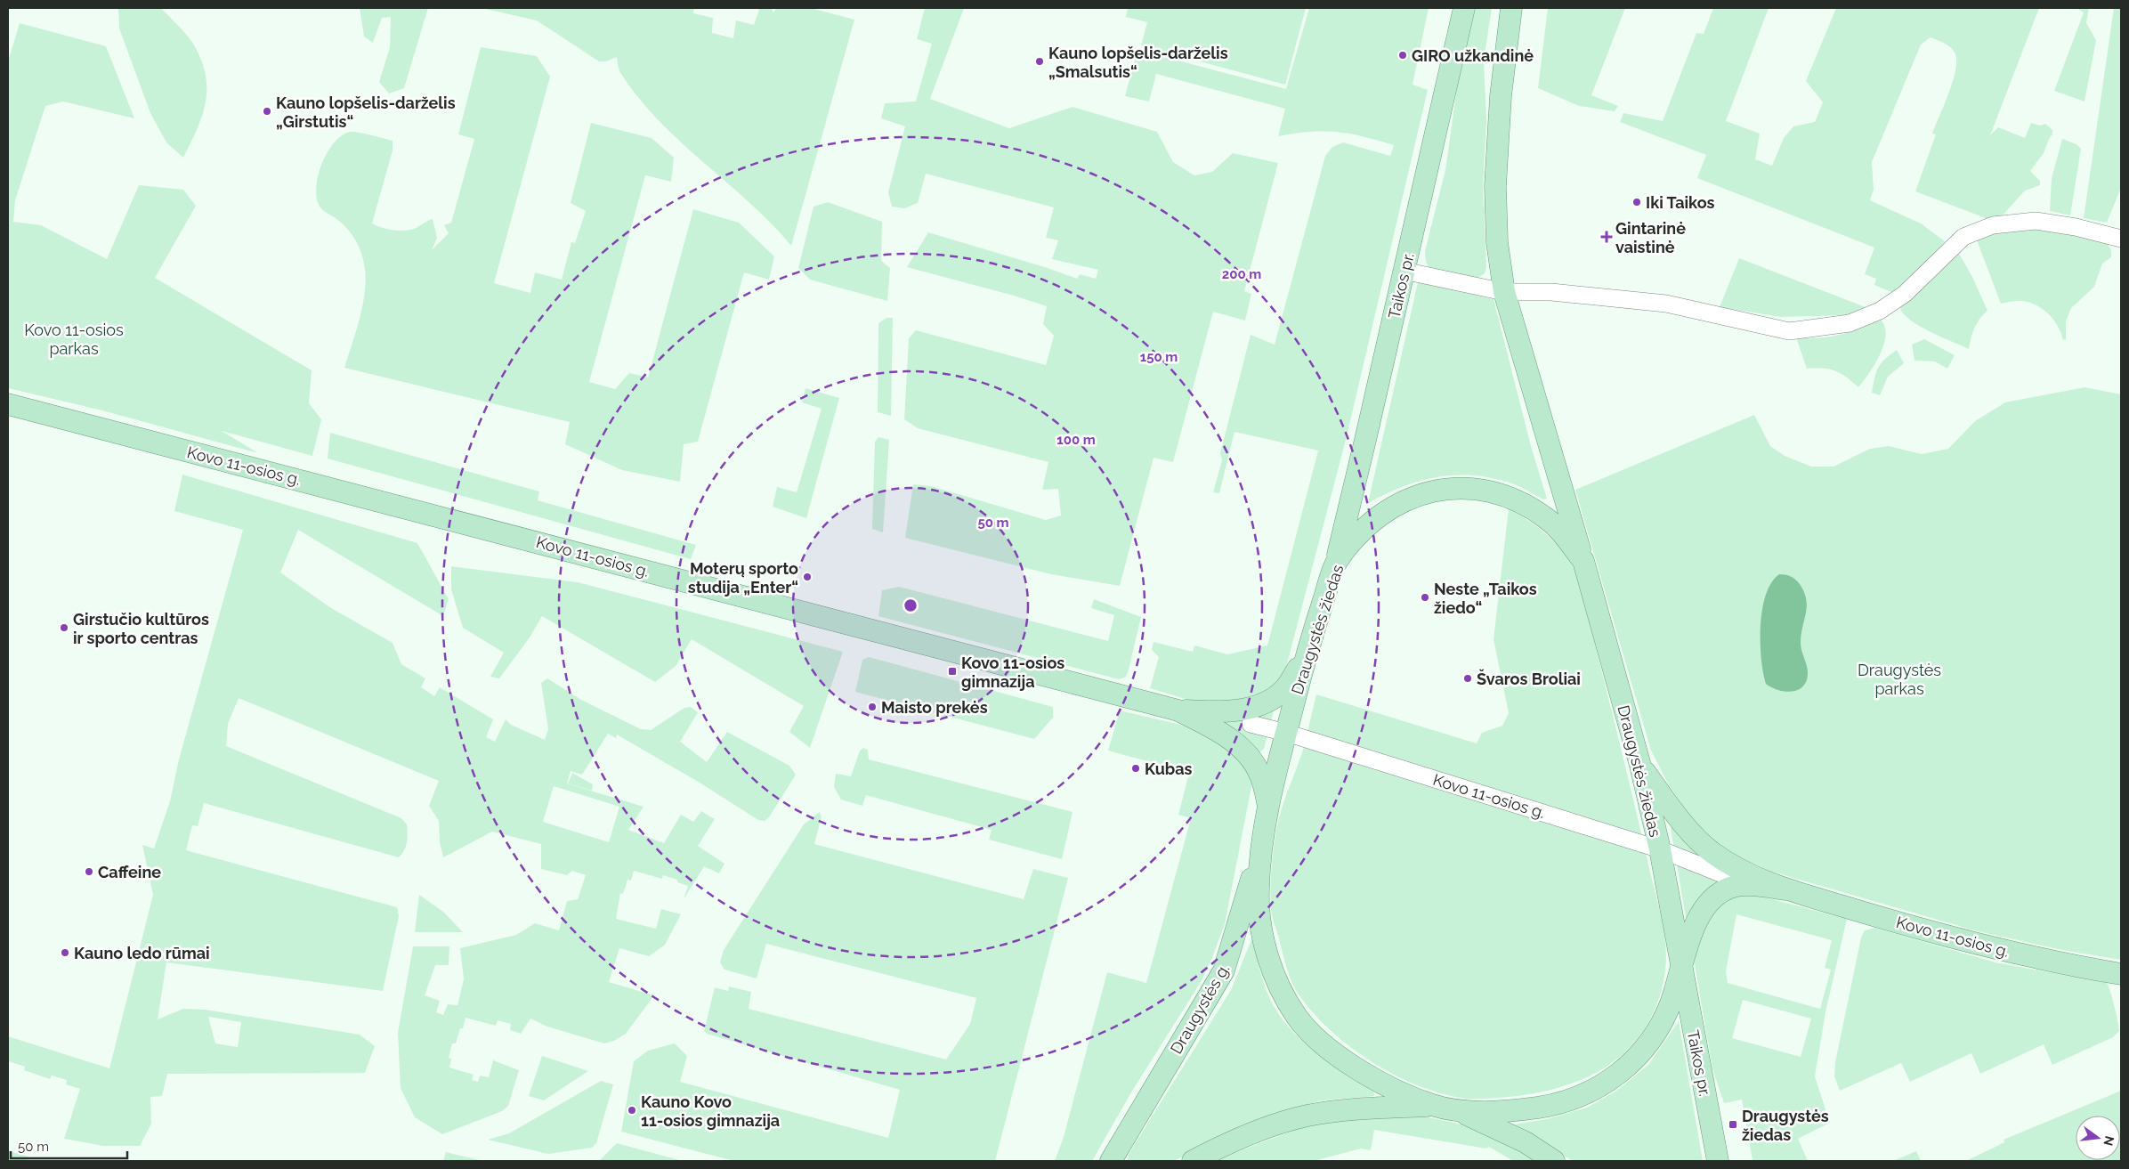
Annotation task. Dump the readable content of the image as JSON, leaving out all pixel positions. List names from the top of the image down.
{
  "streets": {
    "main road": [
      "Taikos pr.",
      "Kovo 11-osios g.",
      "Draugystės žiedas",
      "Draugystės g."
    ]
  },
  "crossings": [
    ["Taikos pr.", "Draugystės žiedas"],
    ["Kovo 11-osios g.", "Draugystės žiedas"],
    ["Draugystės žiedas", "Draugystės g."]
  ],
  "parks": ["Kovo 11-osios parkas", "Draugystės parkas"],
  "places": {
    "other": [
      "GIRO užkandinė",
      "Kauno lopšelis-darželis „Smalsutis“",
      "Kauno lopšelis-darželis „Girstutis“",
      "Iki Taikos",
      "Moterų sporto studija „Enter“",
      "Neste „Taikos žiedo“",
      "Girstučio kultūros ir sporto centras",
      "Švaros Broliai",
      "Maisto prekės",
      "Kubas",
      "Caffeine",
      "Kauno ledo rūmai",
      "Kauno Kovo 11-osios gimnazija"
    ],
    "health": ["Gintarinė vaistinė"],
    "transit": ["Kovo 11-osios gimnazija", "Draugystės žiedas"]
  },
  "scale_bar": "50 m",
  "north": "right",
  "rings": [
    "200 m",
    "150 m",
    "100 m",
    "50 m"
  ]
}
